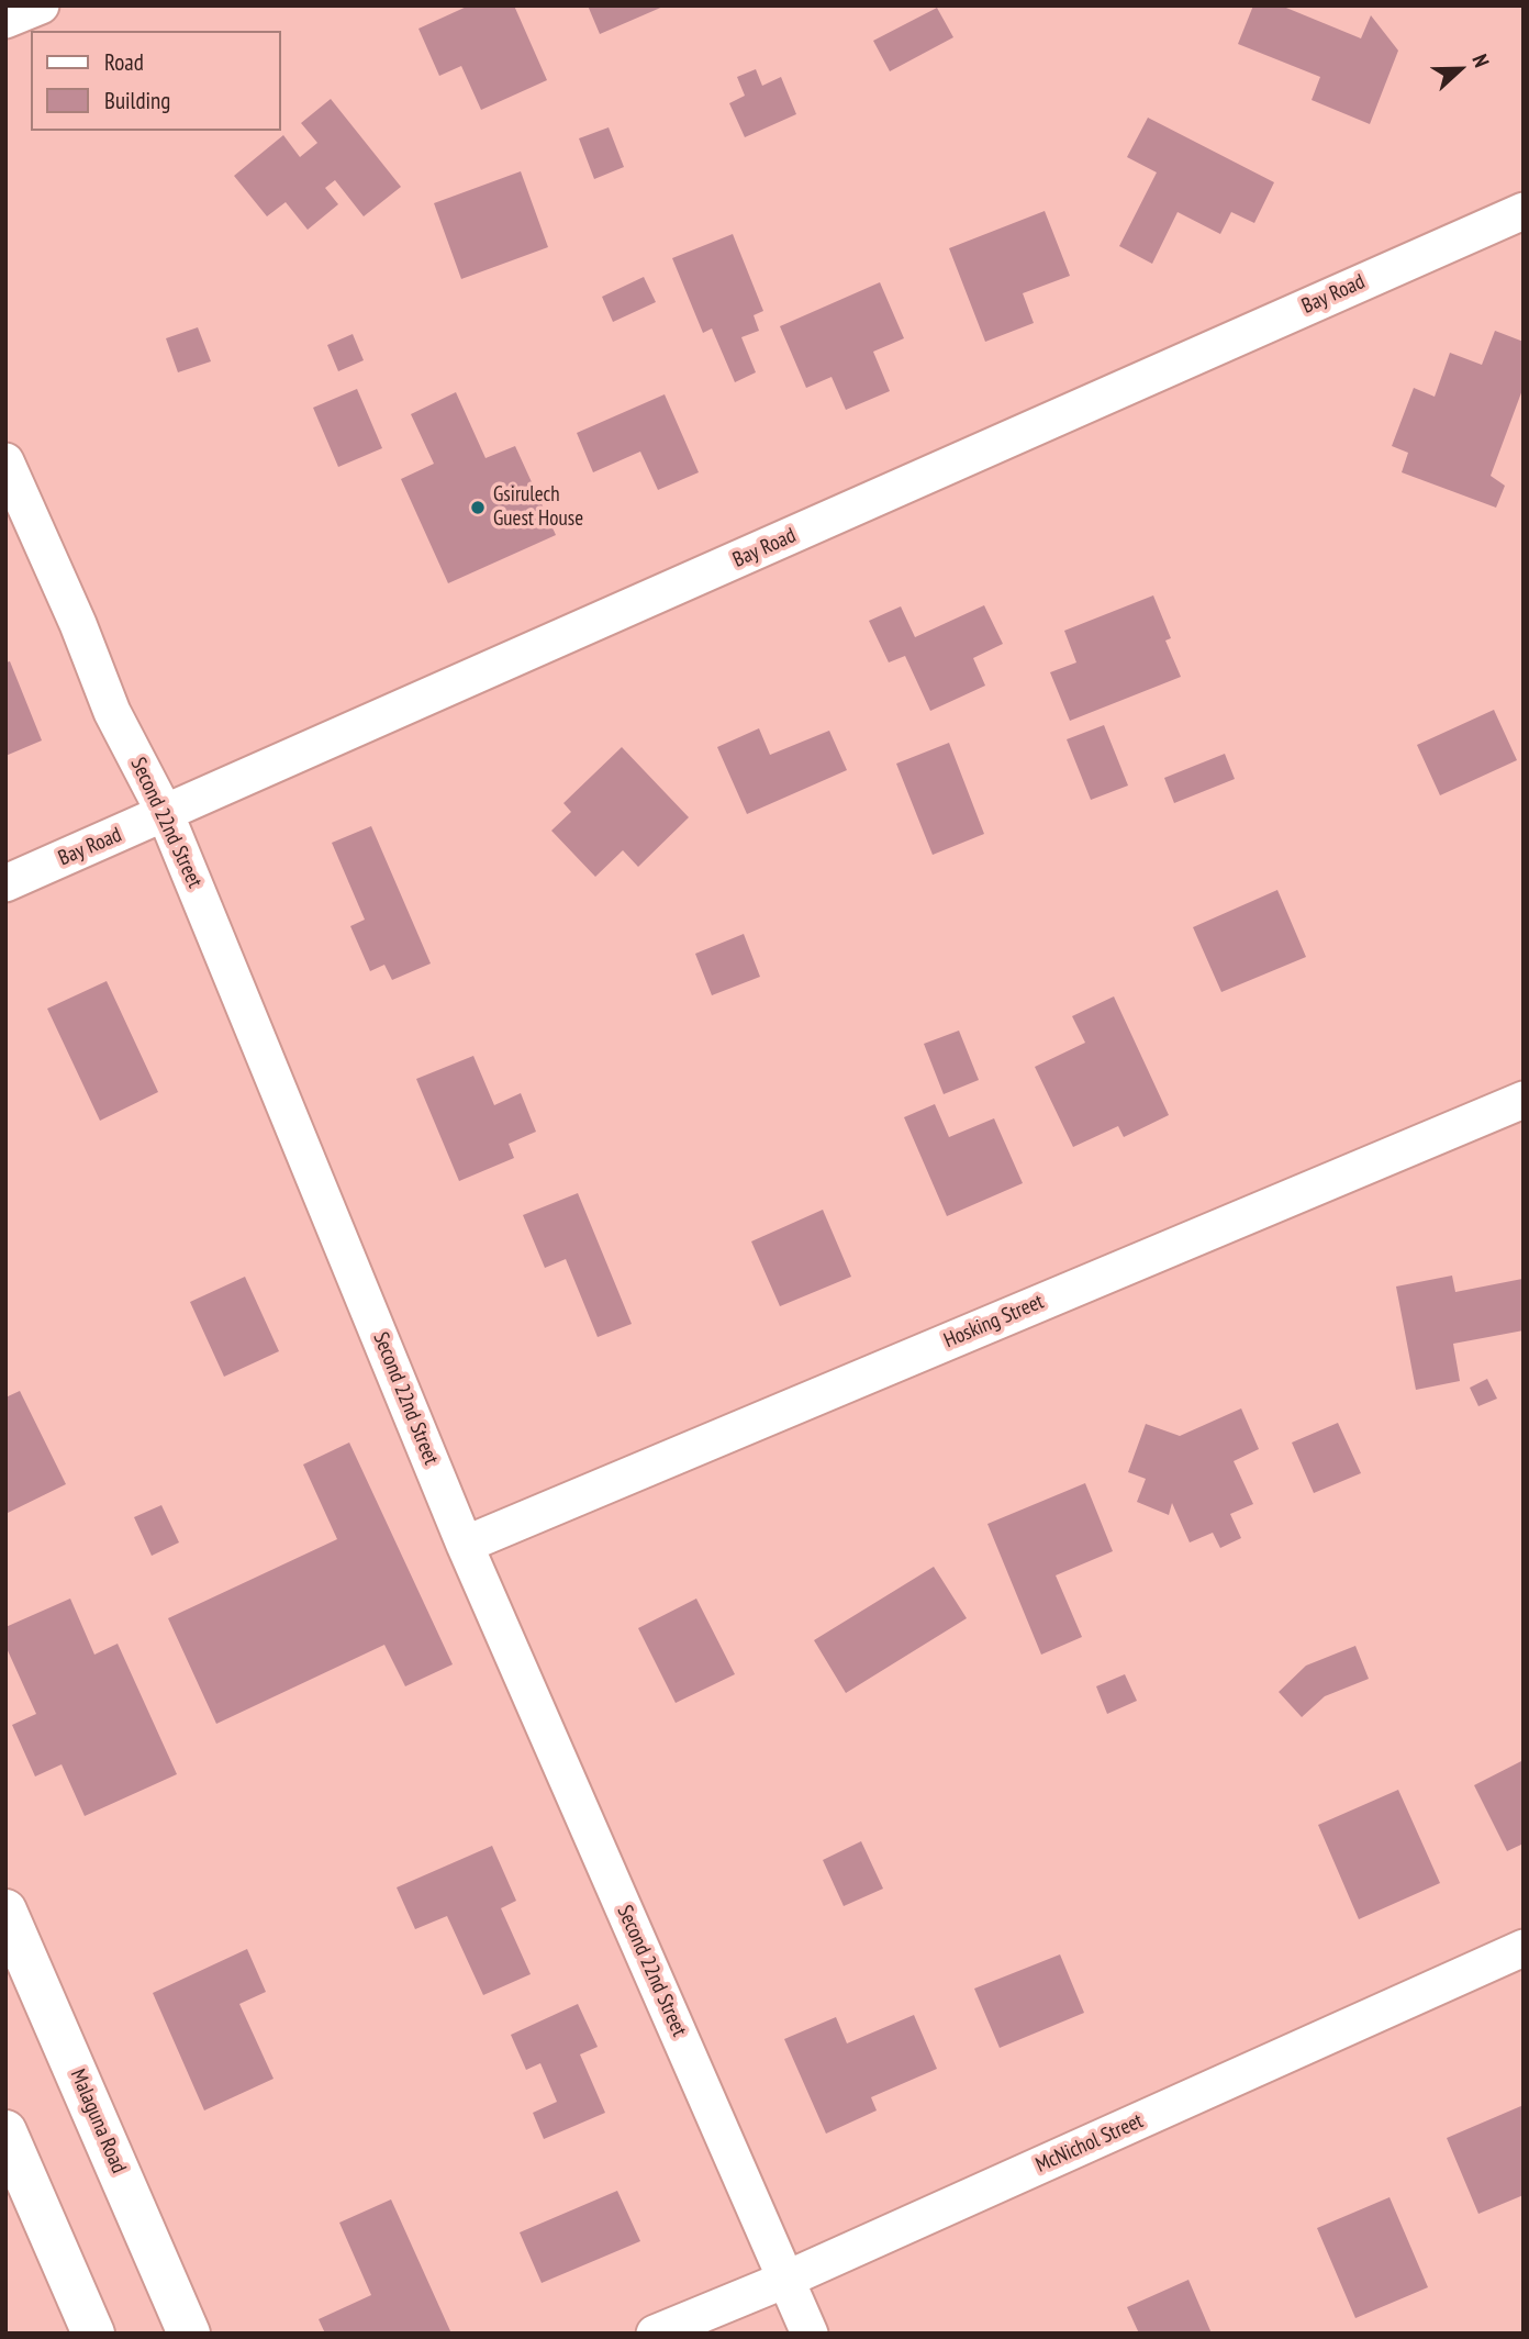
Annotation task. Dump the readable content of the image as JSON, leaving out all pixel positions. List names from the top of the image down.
{
  "streets": {
    "street": [
      "Bay Road",
      "Second 22nd Street",
      "Hosking Street",
      "Malaguna Road",
      "McNichol Street"
    ]
  },
  "crossings": [
    ["Bay Road", "Second 22nd Street"],
    ["Second 22nd Street", "Hosking Street"],
    ["Second 22nd Street", "McNichol Street"]
  ],
  "places": ["Gsirulech Guest House"],
  "legend": ["Road", "Building"],
  "north": "right"
}
